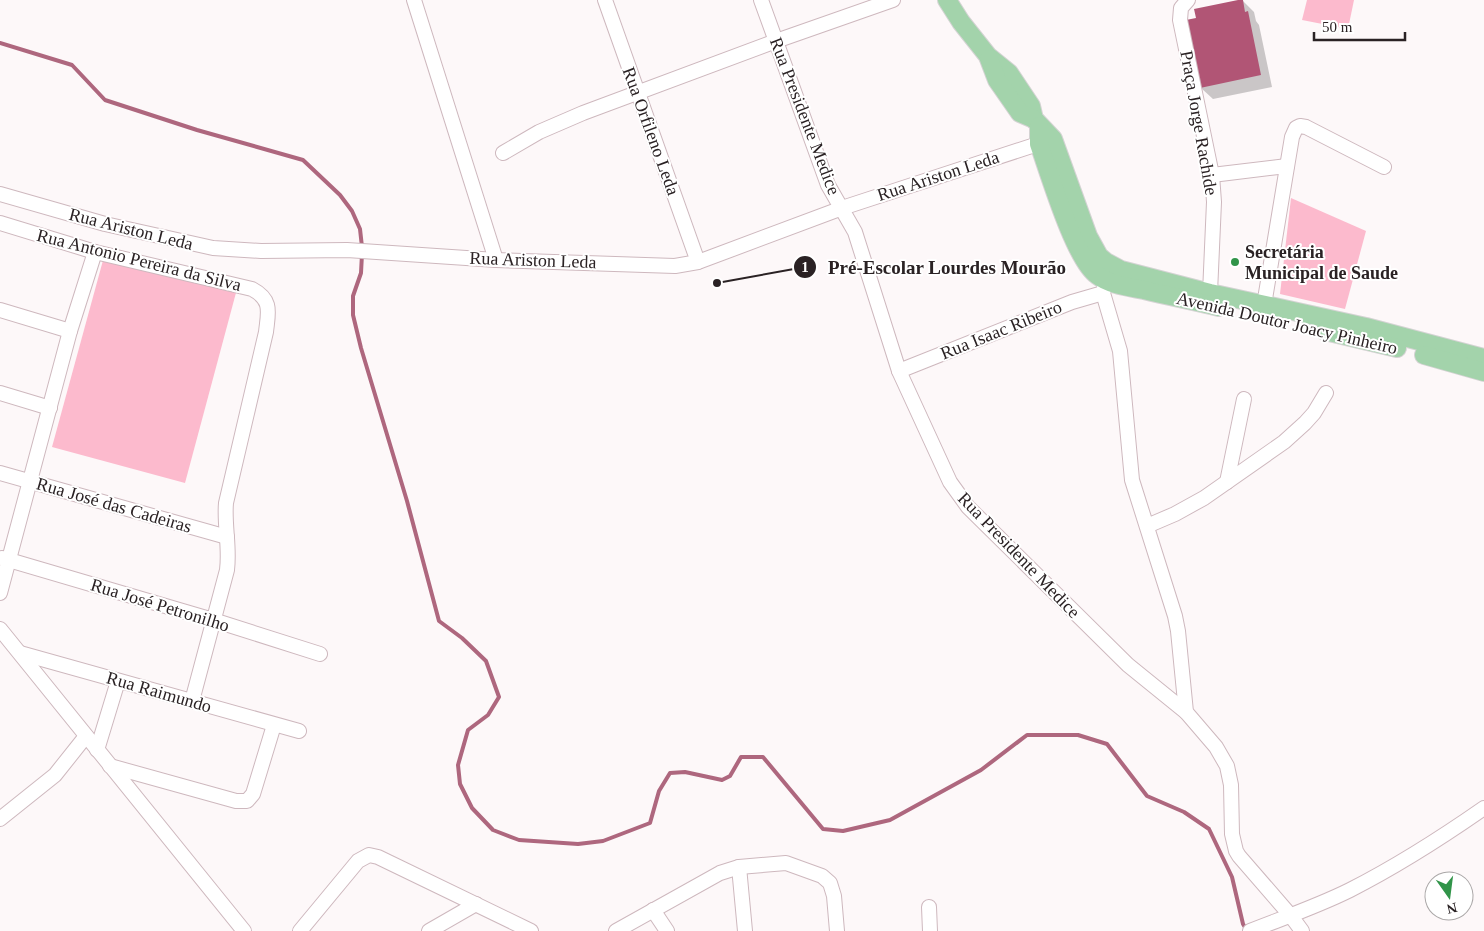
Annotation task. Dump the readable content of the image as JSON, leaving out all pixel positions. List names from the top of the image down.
{
  "streets": {
    "main road": ["Avenida Doutor Joacy Pinheiro"],
    "street": [
      "Rua Presidente Medice",
      "Praça Jorge Rachide",
      "Rua Orfileno Leda",
      "Rua Ariston Leda",
      "Rua Antonio Pereira da Silva",
      "Rua Isaac Ribeiro",
      "Rua José das Cadeiras",
      "Rua José Petronilho",
      "Rua Raimundo"
    ]
  },
  "crossings": [
    ["Rua Presidente Medice", "Rua Ariston Leda"],
    ["Rua Presidente Medice", "Rua Isaac Ribeiro"],
    ["Praça Jorge Rachide", "Avenida Doutor Joacy Pinheiro"],
    ["Rua Orfileno Leda", "Rua Ariston Leda"],
    ["Rua Antonio Pereira da Silva", "Rua José das Cadeiras"],
    ["Avenida Doutor Joacy Pinheiro", "Rua Isaac Ribeiro"]
  ],
  "places": ["Secretária Municipal de Saude", "Pré-Escolar Lourdes Mourão"],
  "scale_bar": "50 m",
  "north": "bottom"
}
